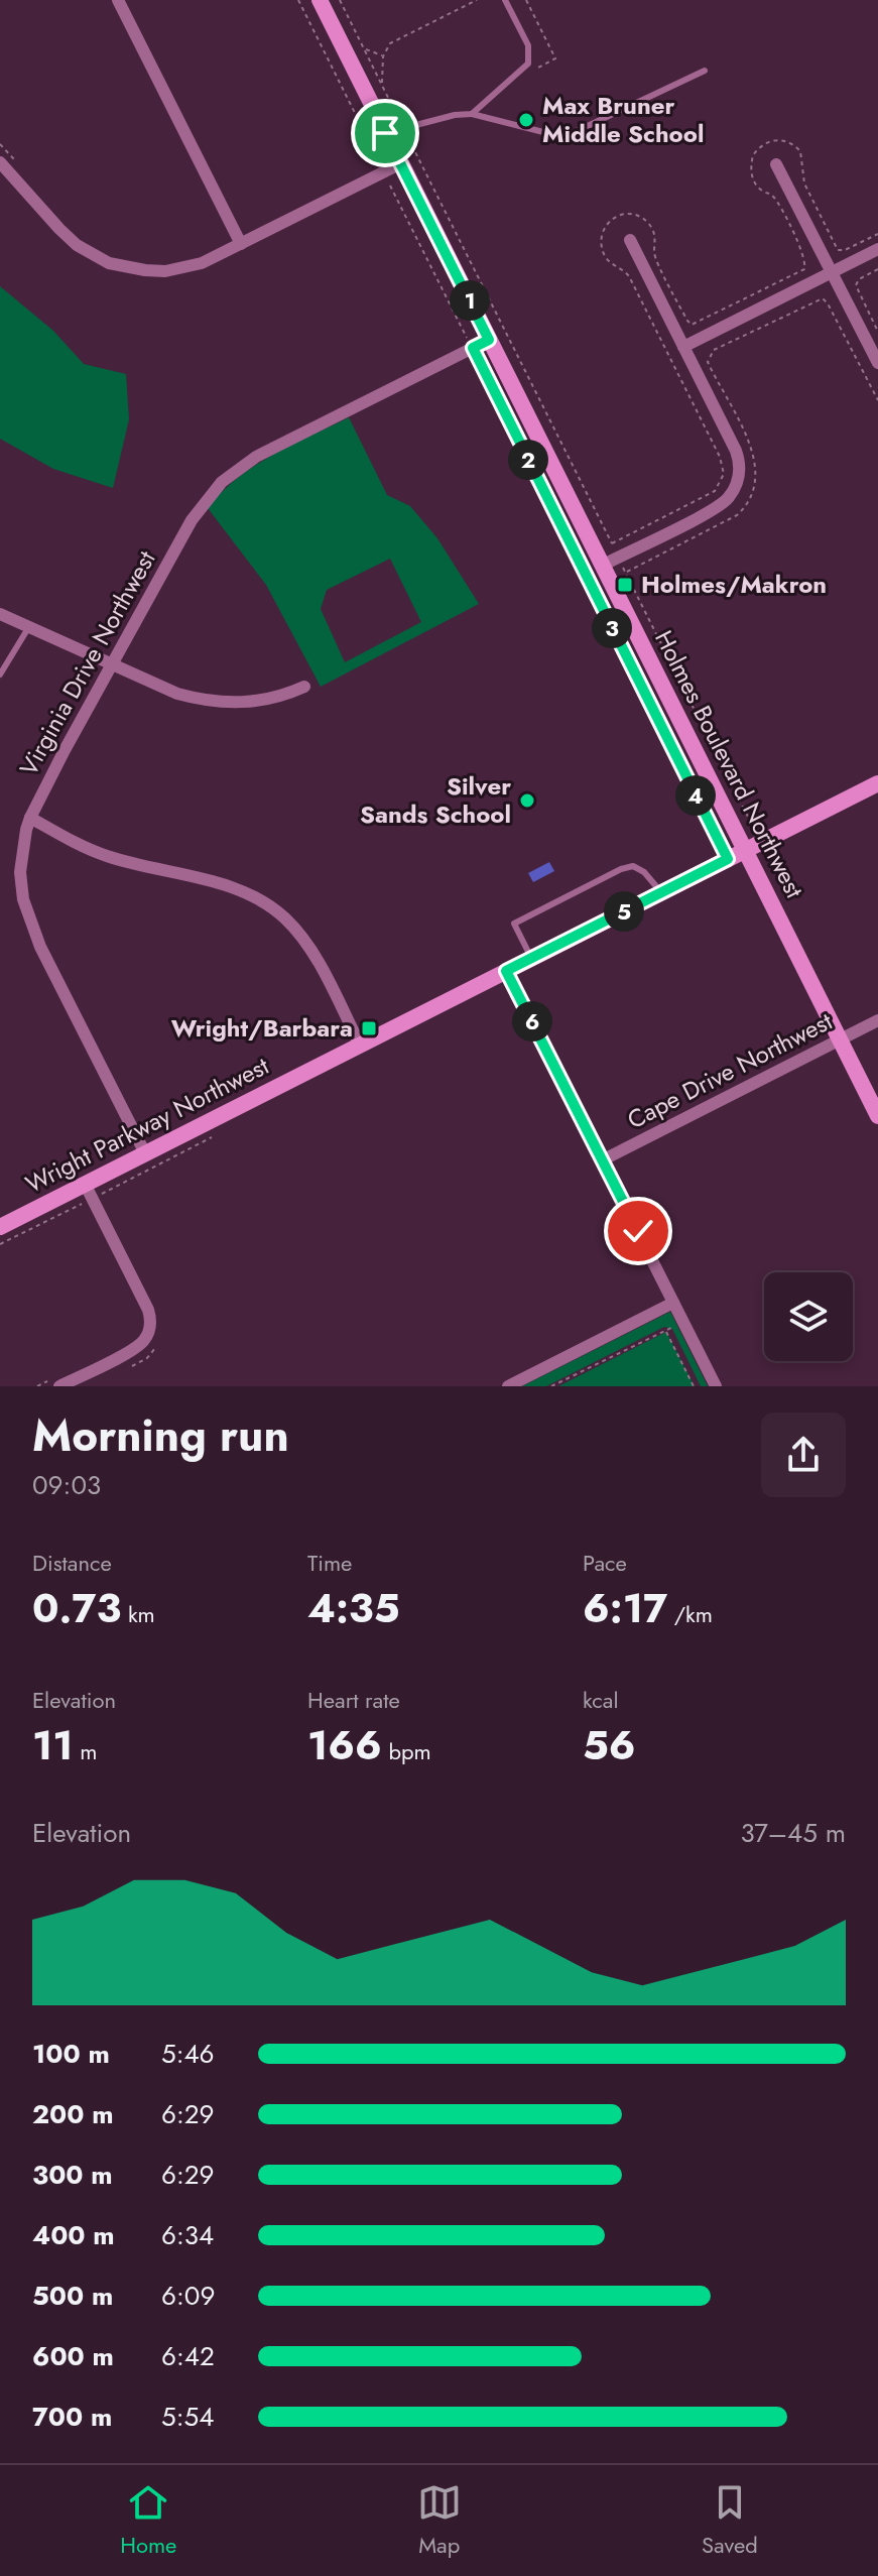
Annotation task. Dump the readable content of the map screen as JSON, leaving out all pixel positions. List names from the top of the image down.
{
  "streets": {
    "street": [
      "Virginia Drive Northwest",
      "Holmes Boulevard Northwest",
      "Cape Drive Northwest",
      "Wright Parkway Northwest"
    ]
  },
  "crossings": [
    ["Virginia Drive Northwest", "Holmes Boulevard Northwest"],
    ["Virginia Drive Northwest", "Wright Parkway Northwest"],
    ["Holmes Boulevard Northwest", "Cape Drive Northwest"],
    ["Holmes Boulevard Northwest", "Wright Parkway Northwest"]
  ],
  "places": {
    "other": ["Max Bruner Middle School", "Silver Sands School"],
    "transit": ["Holmes/Makron", "Wright/Barbara"]
  },
  "page": {
    "pins": [
      "1",
      "2",
      "3",
      "4",
      "5",
      "6"
    ],
    "heading": ["Morning run", "09:03"],
    "stats": [
      ["Distance", "0.73 km"],
      ["Time", "4:35"],
      ["Pace", "6:17 /km"],
      ["Elevation", "11 m"],
      ["Heart rate", "166 bpm"],
      ["kcal", "56"]
    ],
    "chart": ["Elevation", "37–45 m"],
    "list": [
      {
        "name": "100 m",
        "note": "5:46"
      },
      {
        "name": "200 m",
        "note": "6:29"
      },
      {
        "name": "300 m",
        "note": "6:29"
      },
      {
        "name": "400 m",
        "note": "6:34"
      },
      {
        "name": "500 m",
        "note": "6:09"
      },
      {
        "name": "600 m",
        "note": "6:42"
      },
      {
        "name": "700 m",
        "note": "5:54"
      }
    ],
    "tabs": ["Home", "Map", "Saved"]
  }
}
